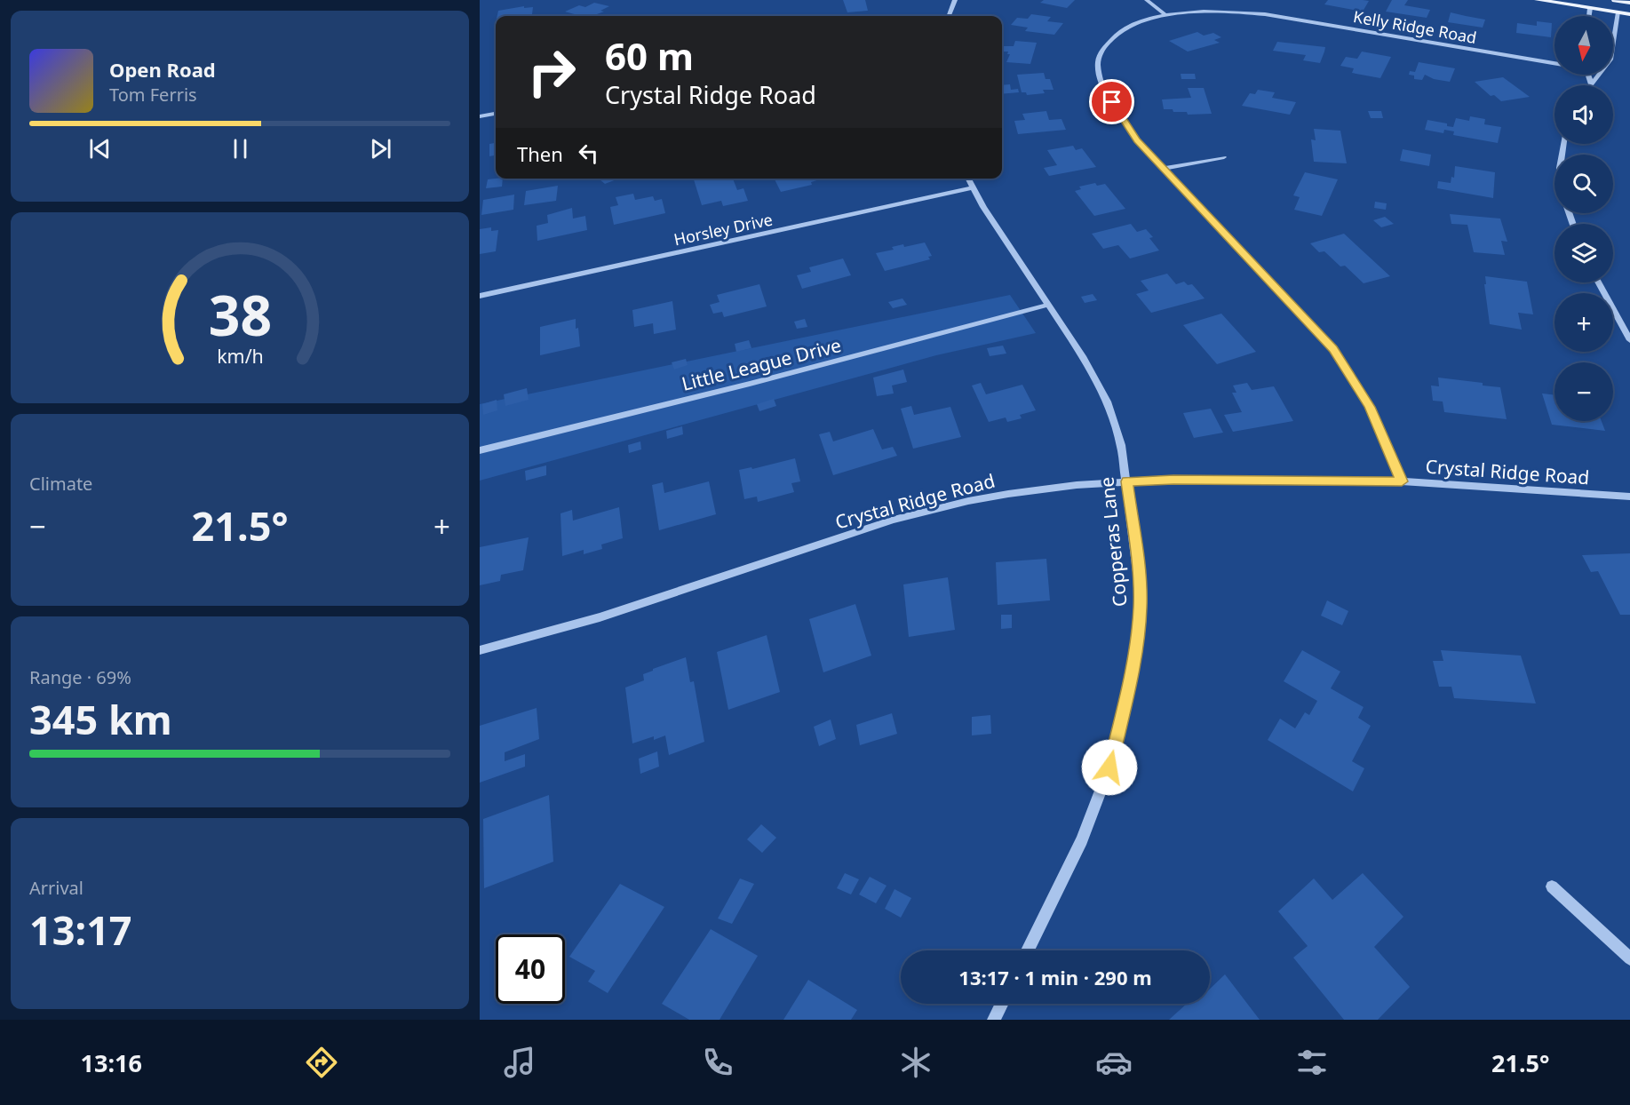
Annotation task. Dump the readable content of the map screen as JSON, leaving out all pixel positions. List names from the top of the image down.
{
  "streets": {
    "street": [
      "Kelly Ridge Road",
      "Horsley Drive",
      "Little League Drive",
      "Crystal Ridge Road",
      "Copperas Lane"
    ]
  },
  "crossings": [
    ["Kelly Ridge Road", "Crystal Ridge Road"],
    ["Horsley Drive", "Copperas Lane"],
    ["Little League Drive", "Copperas Lane"],
    ["Crystal Ridge Road", "Copperas Lane"]
  ],
  "north": "bottom",
  "page": {
    "map_buttons": ["+", "−"],
    "turn": ["60 m", "Crystal Ridge Road"],
    "song": ["Open Road", "Tom Ferris"],
    "then": "Then",
    "tile": [
      "Climate",
      ["Range · 69%", "345 km"],
      ["Arrival", "13:17"]
    ],
    "heat": ["−", "21.5°", "+"],
    "limit": "40",
    "trip": "13:17 · 1 min · 290 m",
    "tabs": ["13:16", "21.5°"],
    "gauge": ["38", "km/h"]
  }
}
